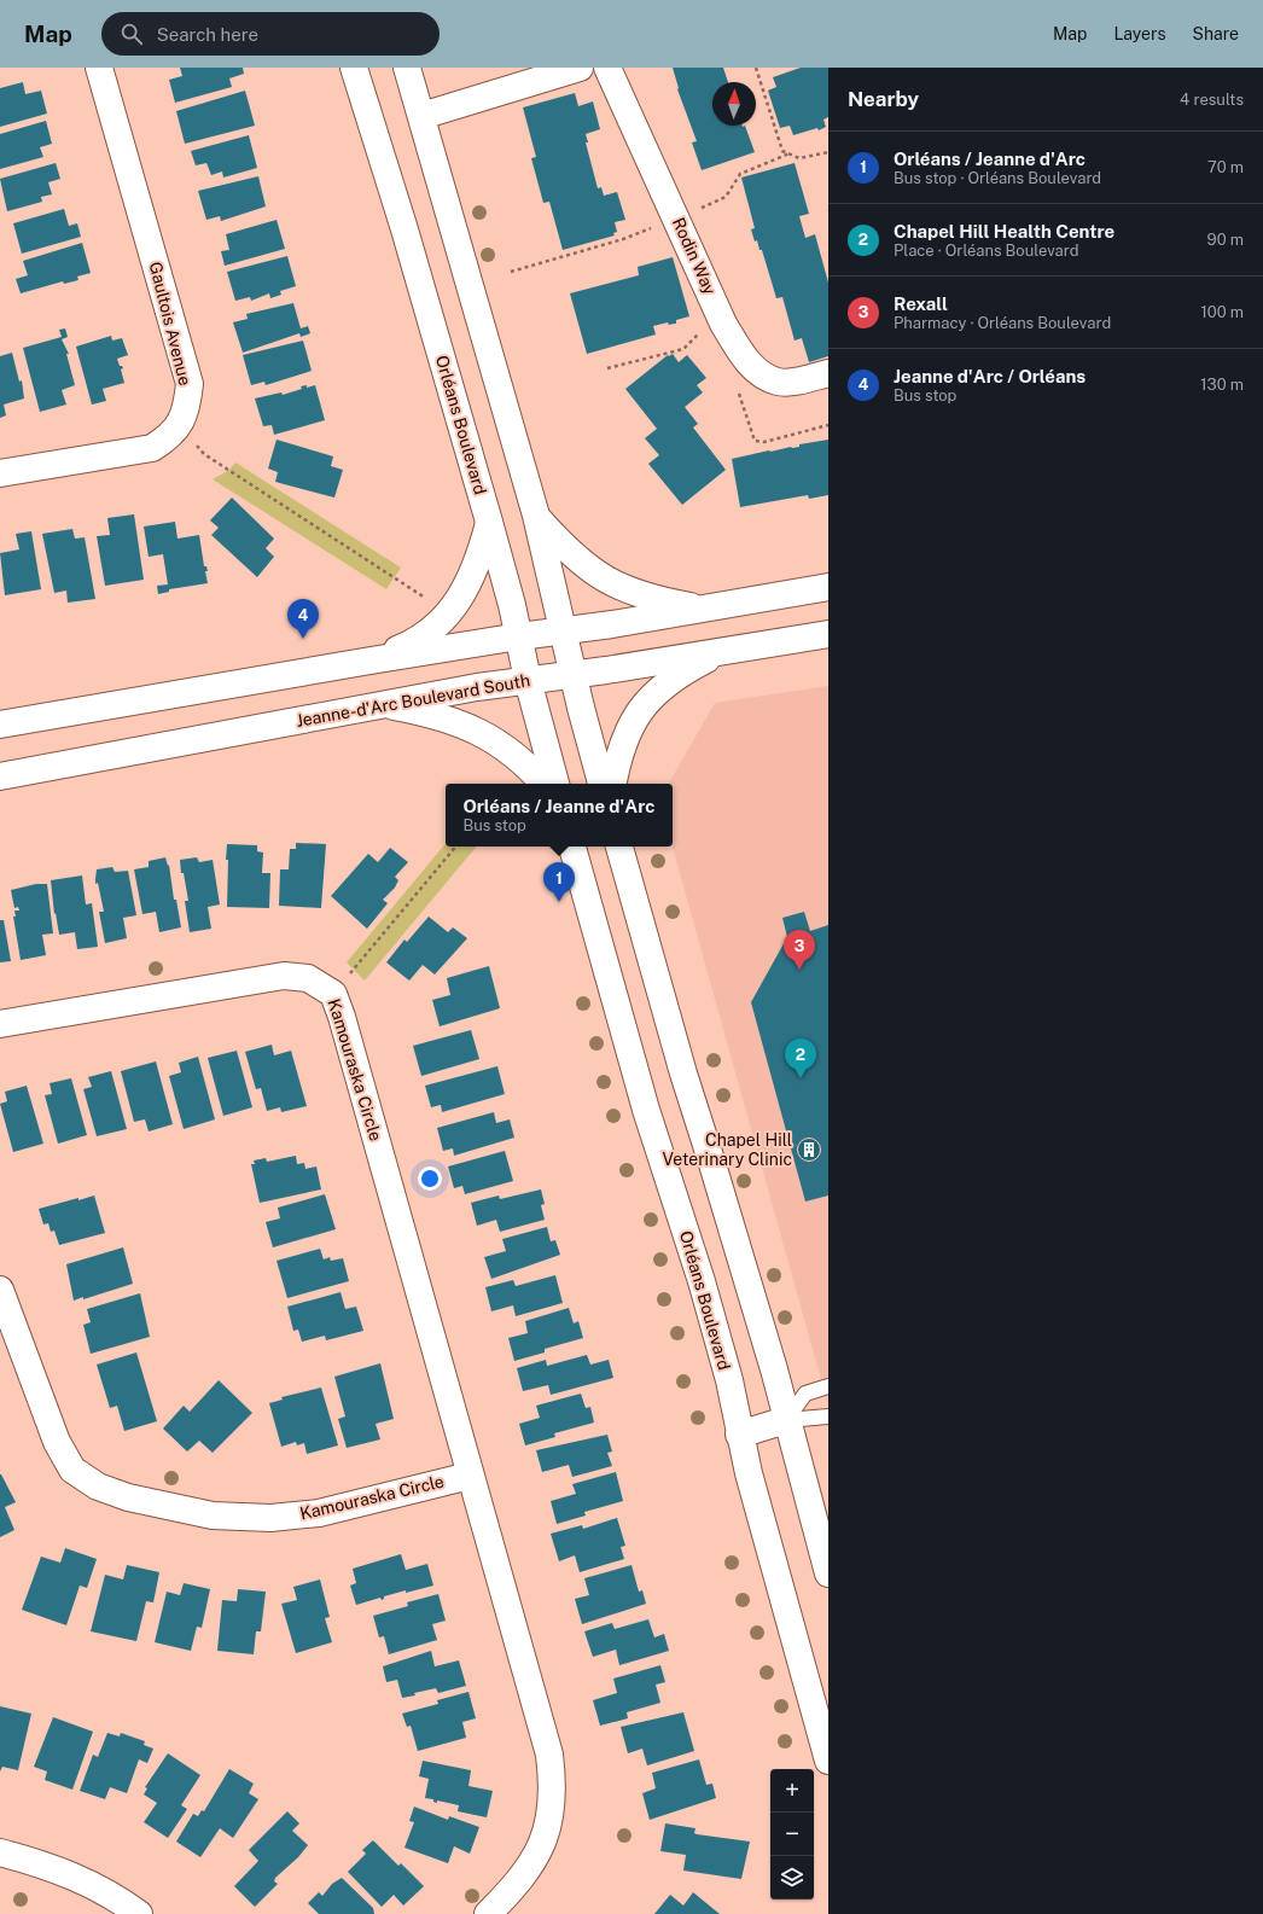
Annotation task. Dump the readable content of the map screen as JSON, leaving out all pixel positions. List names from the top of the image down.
{
  "streets": {
    "main road": [
      "Rodin Way",
      "Gaultois Avenue",
      "Orléans Boulevard",
      "Jeanne-d'Arc Boulevard South",
      "Kamouraska Circle"
    ]
  },
  "crossings": [
    ["Orléans Boulevard", "Jeanne-d'Arc Boulevard South"]
  ],
  "places": {
    "building": ["Chapel Hill Veterinary Clinic"]
  },
  "north": "top",
  "page": {
    "header": "Map",
    "search": "Search here",
    "nav": ["Map", "Layers", "Share"],
    "heading": ["Nearby", "4 results"],
    "list": [
      {
        "mark": "1",
        "name": "Orléans / Jeanne d'Arc",
        "note": "Bus stop · Orléans Boulevard",
        "value": "70 m"
      },
      {
        "mark": "2",
        "name": "Chapel Hill Health Centre",
        "note": "Place · Orléans Boulevard",
        "value": "90 m"
      },
      {
        "mark": "3",
        "name": "Rexall",
        "note": "Pharmacy · Orléans Boulevard",
        "value": "100 m"
      },
      {
        "mark": "4",
        "name": "Jeanne d'Arc / Orléans",
        "note": "Bus stop",
        "value": "130 m"
      }
    ],
    "pins": [
      "4",
      "1",
      "3",
      "2"
    ],
    "popup": ["Orléans / Jeanne d'Arc", "Bus stop"],
    "map_buttons": ["+", "−"]
  }
}
